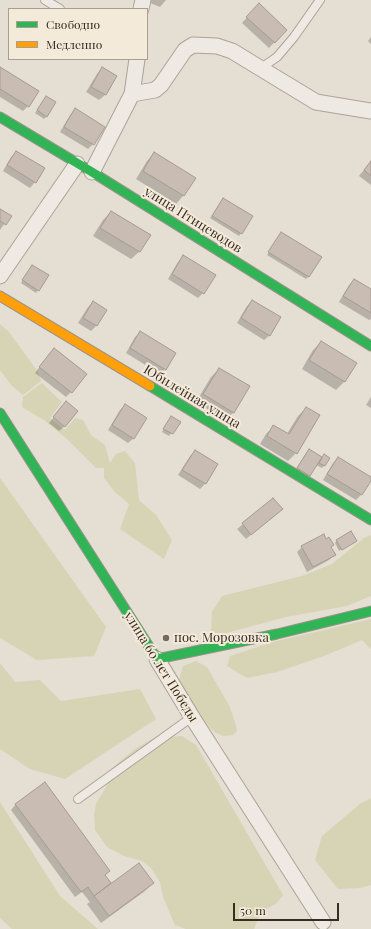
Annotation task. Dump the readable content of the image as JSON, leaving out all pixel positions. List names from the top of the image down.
{
  "streets": {
    "street": ["улица Птицеводов", "Юбилейная улица", "улица 60 лет Победы"]
  },
  "places": ["пос. Морозовка"],
  "legend": ["Свободно", "Медленно"],
  "scale_bar": "50 m"
}
